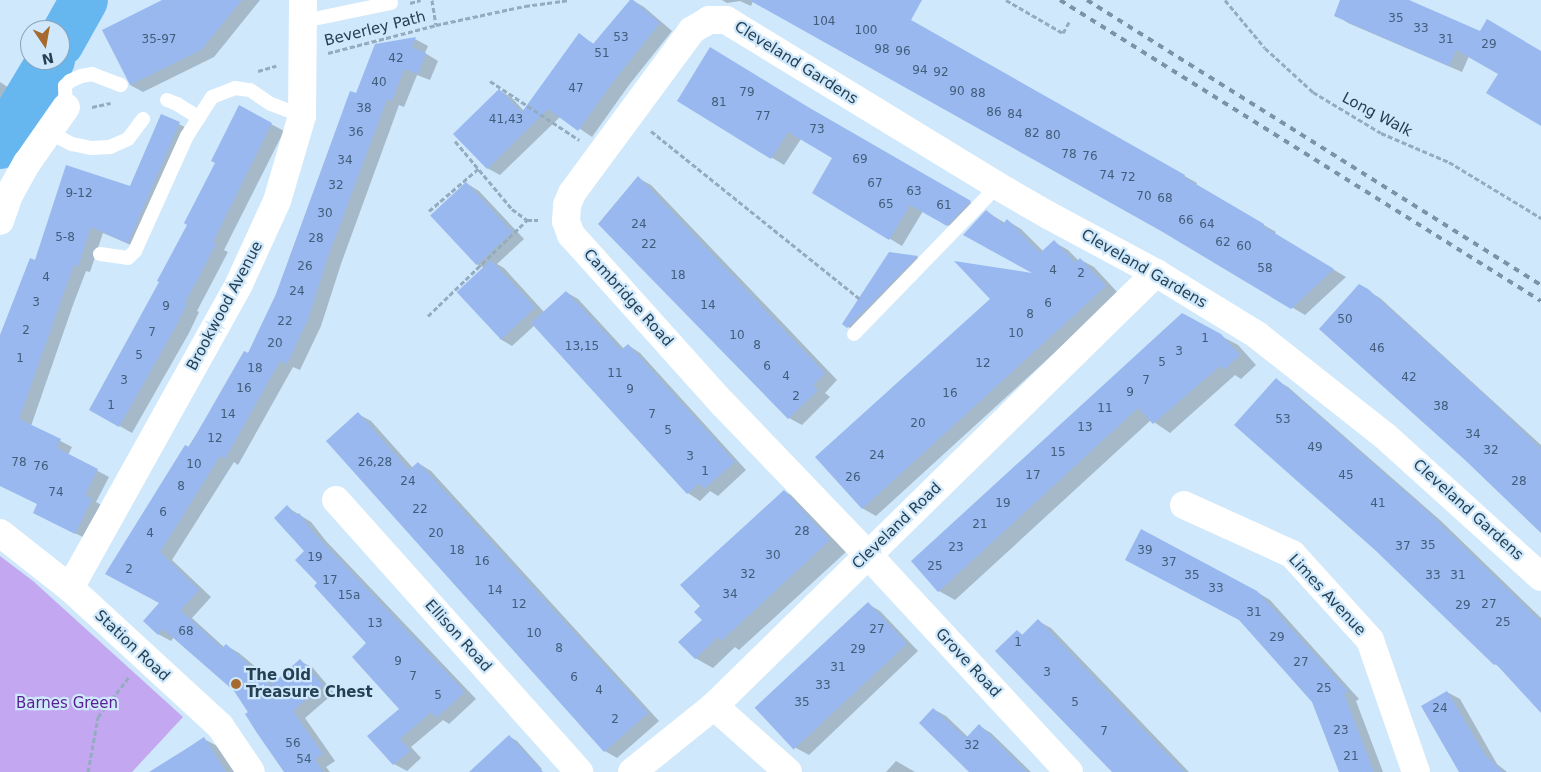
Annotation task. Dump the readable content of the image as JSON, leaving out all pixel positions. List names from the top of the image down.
{
  "streets": {
    "street": [
      "Cleveland Gardens",
      "Cambridge Road",
      "Brookwood Avenue",
      "Cleveland Road",
      "Limes Avenue",
      "Ellison Road",
      "Station Road",
      "Grove Road"
    ],
    "path": ["Beverley Path", "Long Walk"]
  },
  "crossings": [
    ["Beverley Path", "Brookwood Avenue"],
    ["Cleveland Gardens", "Cleveland Road"],
    ["Cambridge Road", "Cleveland Road"],
    ["Cambridge Road", "Grove Road"],
    ["Brookwood Avenue", "Station Road"],
    ["Cleveland Road", "Grove Road"]
  ],
  "parks": ["Barnes Green"],
  "places": ["The Old Treasure Chest"],
  "house_numbers": [
    "35",
    "104",
    "33",
    "100",
    "53",
    "35-97",
    "31",
    "29",
    "98",
    "96",
    "51",
    "42",
    "94",
    "92",
    "40",
    "47",
    "90",
    "79",
    "88",
    "81",
    "38",
    "86",
    "84",
    "77",
    "41,43",
    "73",
    "36",
    "82",
    "80",
    "78",
    "76",
    "69",
    "34",
    "74",
    "72",
    "67",
    "32",
    "63",
    "9-12",
    "70",
    "68",
    "65",
    "61",
    "30",
    "66",
    "24",
    "64",
    "5-8",
    "28",
    "62",
    "22",
    "60",
    "26",
    "58",
    "4",
    "2",
    "18",
    "4",
    "24",
    "3",
    "6",
    "14",
    "9",
    "8",
    "50",
    "22",
    "2",
    "7",
    "10",
    "10",
    "1",
    "20",
    "8",
    "13,15",
    "46",
    "3",
    "5",
    "1",
    "5",
    "12",
    "6",
    "18",
    "11",
    "4",
    "42",
    "3",
    "7",
    "16",
    "9",
    "9",
    "16",
    "2",
    "1",
    "38",
    "11",
    "14",
    "7",
    "53",
    "20",
    "13",
    "5",
    "34",
    "12",
    "49",
    "32",
    "15",
    "24",
    "3",
    "78",
    "26,28",
    "10",
    "76",
    "1",
    "17",
    "45",
    "26",
    "24",
    "28",
    "8",
    "74",
    "19",
    "41",
    "22",
    "6",
    "21",
    "28",
    "4",
    "20",
    "35",
    "37",
    "23",
    "18",
    "39",
    "30",
    "19",
    "16",
    "37",
    "25",
    "2",
    "32",
    "35",
    "33",
    "31",
    "17",
    "33",
    "14",
    "34",
    "15a",
    "12",
    "27",
    "29",
    "31",
    "25",
    "13",
    "27",
    "68",
    "10",
    "29",
    "1",
    "8",
    "29",
    "9",
    "27",
    "31",
    "3",
    "7",
    "6",
    "33",
    "25",
    "4",
    "5",
    "35",
    "5",
    "24",
    "2",
    "23",
    "7",
    "56",
    "32",
    "21",
    "54"
  ],
  "north": "bottom"
}
